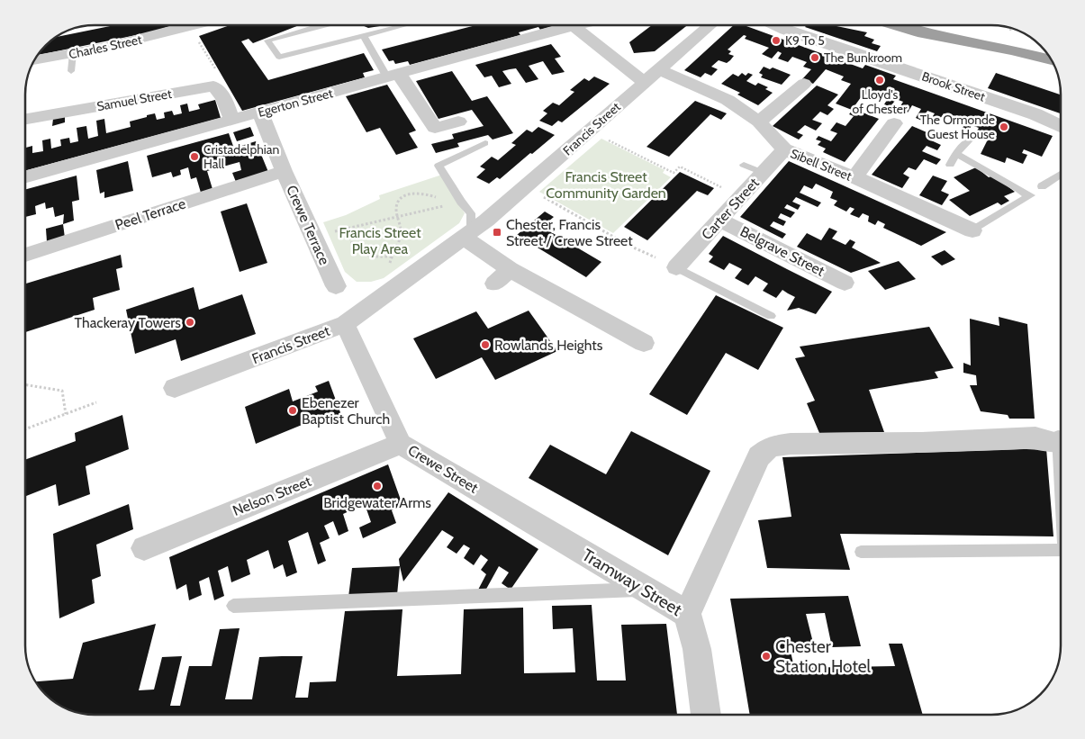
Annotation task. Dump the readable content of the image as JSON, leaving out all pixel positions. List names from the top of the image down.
{
  "streets": {
    "street": [
      "Charles Street",
      "Brook Street",
      "Samuel Street",
      "Egerton Street",
      "Francis Street",
      "Sibell Street",
      "Carter Street",
      "Peel Terrace",
      "Crewe Terrace",
      "Belgrave Street",
      "Crewe Street",
      "Nelson Street",
      "Tramway Street"
    ]
  },
  "crossings": [
    ["Samuel Street", "Egerton Street"],
    ["Egerton Street", "Crewe Terrace"],
    ["Francis Street", "Sibell Street"],
    ["Francis Street", "Crewe Street"],
    ["Sibell Street", "Carter Street"],
    ["Carter Street", "Belgrave Street"],
    ["Peel Terrace", "Crewe Terrace"],
    ["Crewe Street", "Nelson Street"],
    ["Crewe Street", "Tramway Street"]
  ],
  "parks": ["Francis Street Community Garden", "Francis Street Play Area"],
  "places": {
    "other": [
      "K9 To 5",
      "The Bunkroom",
      "Lloyd's of Chester",
      "The Ormonde Guest House",
      "Cristadelphian Hall",
      "Thackeray Towers",
      "Rowlands Heights",
      "Ebenezer Baptist Church",
      "Bridgewater Arms",
      "Chester Station Hotel"
    ],
    "transit": ["Chester, Francis Street / Crewe Street"]
  }
}
